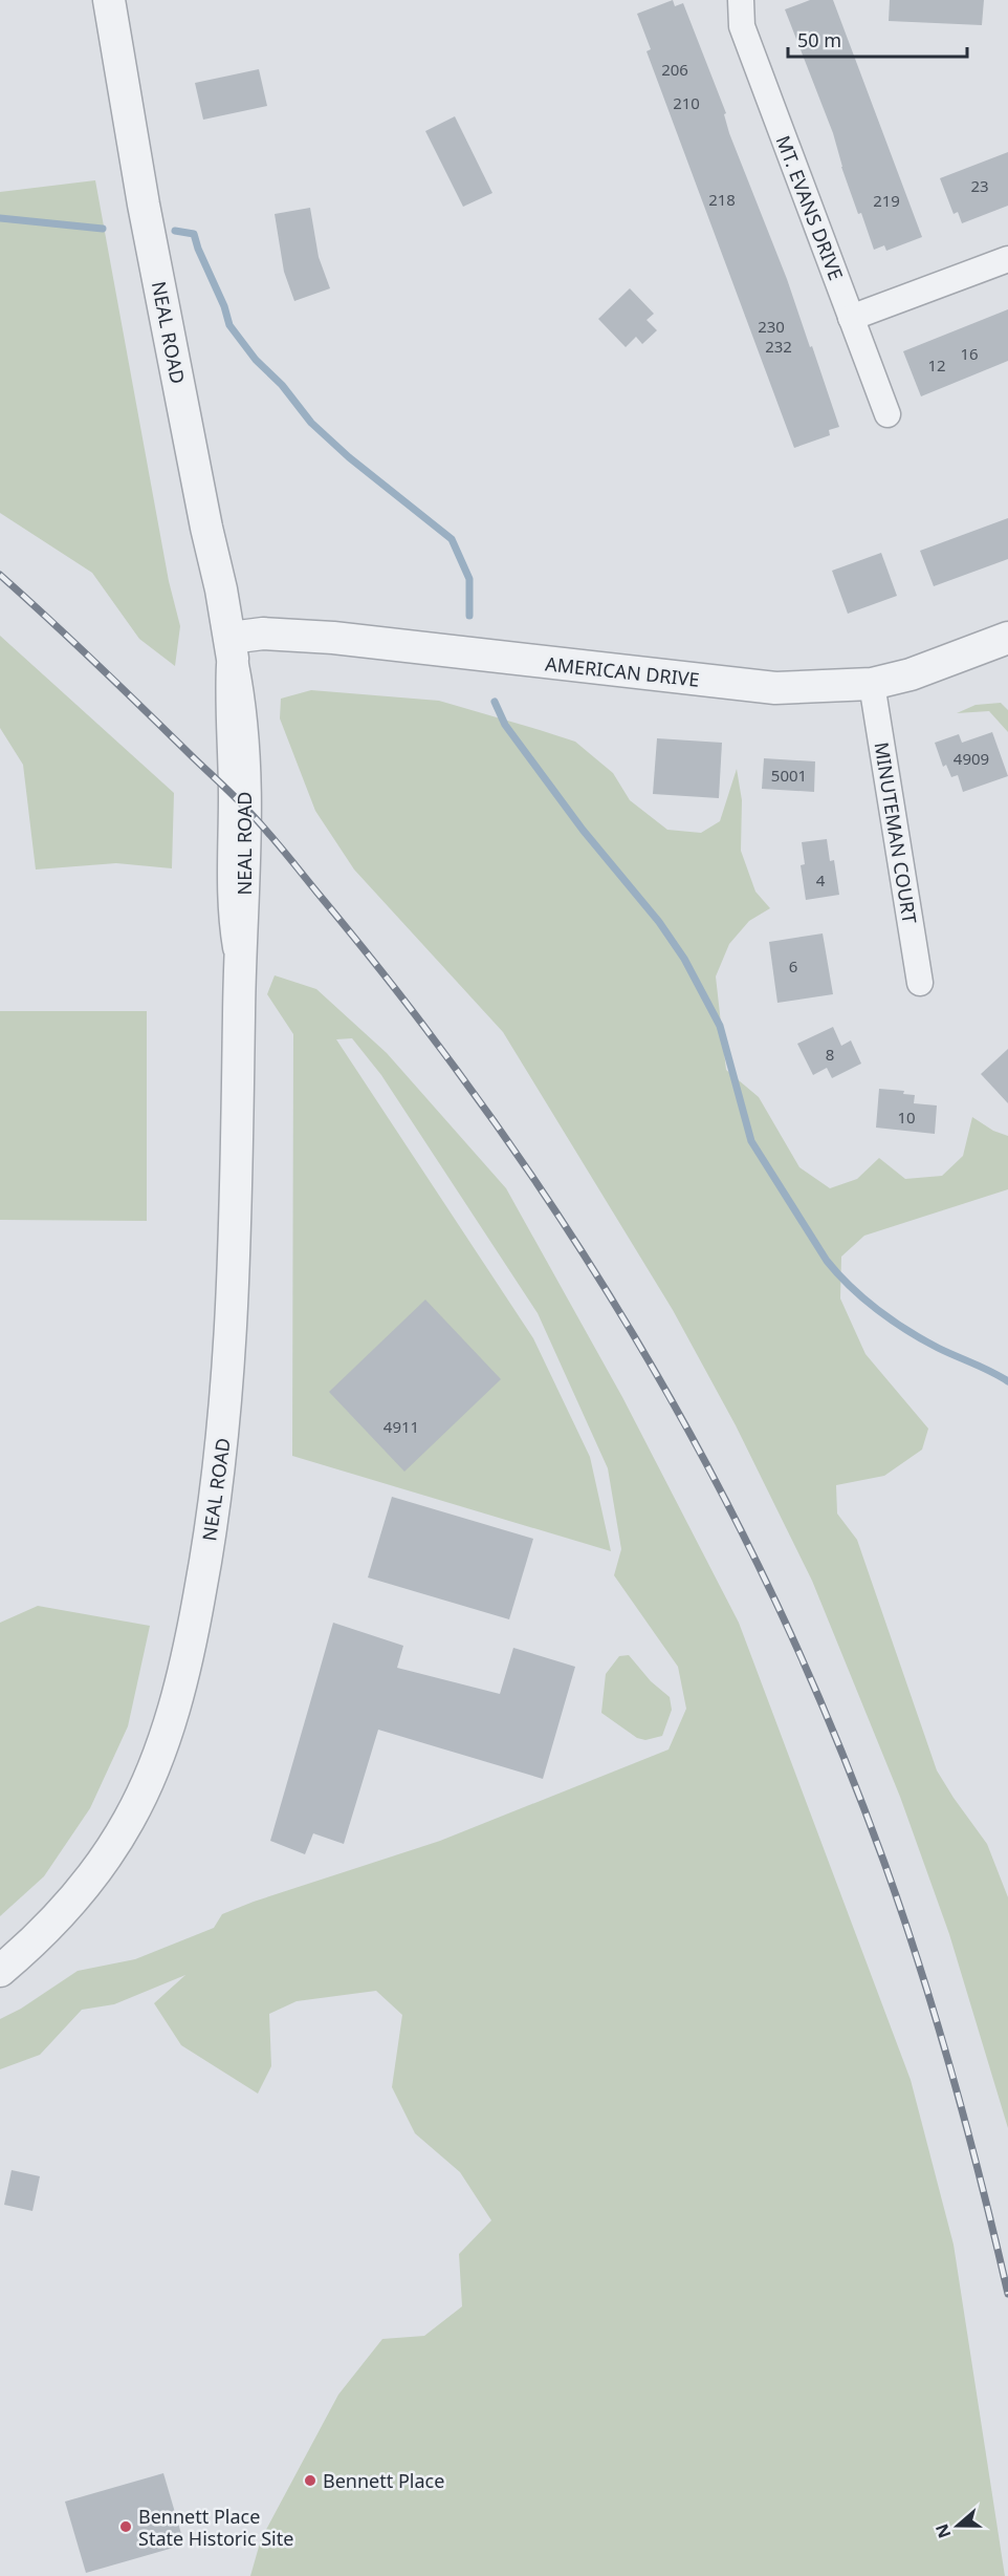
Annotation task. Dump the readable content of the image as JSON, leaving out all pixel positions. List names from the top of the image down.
{
  "streets": {
    "street": [
      "MT. EVANS DRIVE",
      "NEAL ROAD",
      "AMERICAN DRIVE",
      "MINUTEMAN COURT"
    ]
  },
  "crossings": [
    ["NEAL ROAD", "AMERICAN DRIVE"],
    ["AMERICAN DRIVE", "MINUTEMAN COURT"]
  ],
  "places": ["Bennett Place", "Bennett Place State Historic Site"],
  "house_numbers": [
    "206",
    "210",
    "23",
    "218",
    "219",
    "230",
    "232",
    "16",
    "12",
    "4909",
    "5001",
    "4",
    "6",
    "8",
    "10",
    "4911"
  ],
  "scale_bar": "50 m",
  "north": "left"
}
